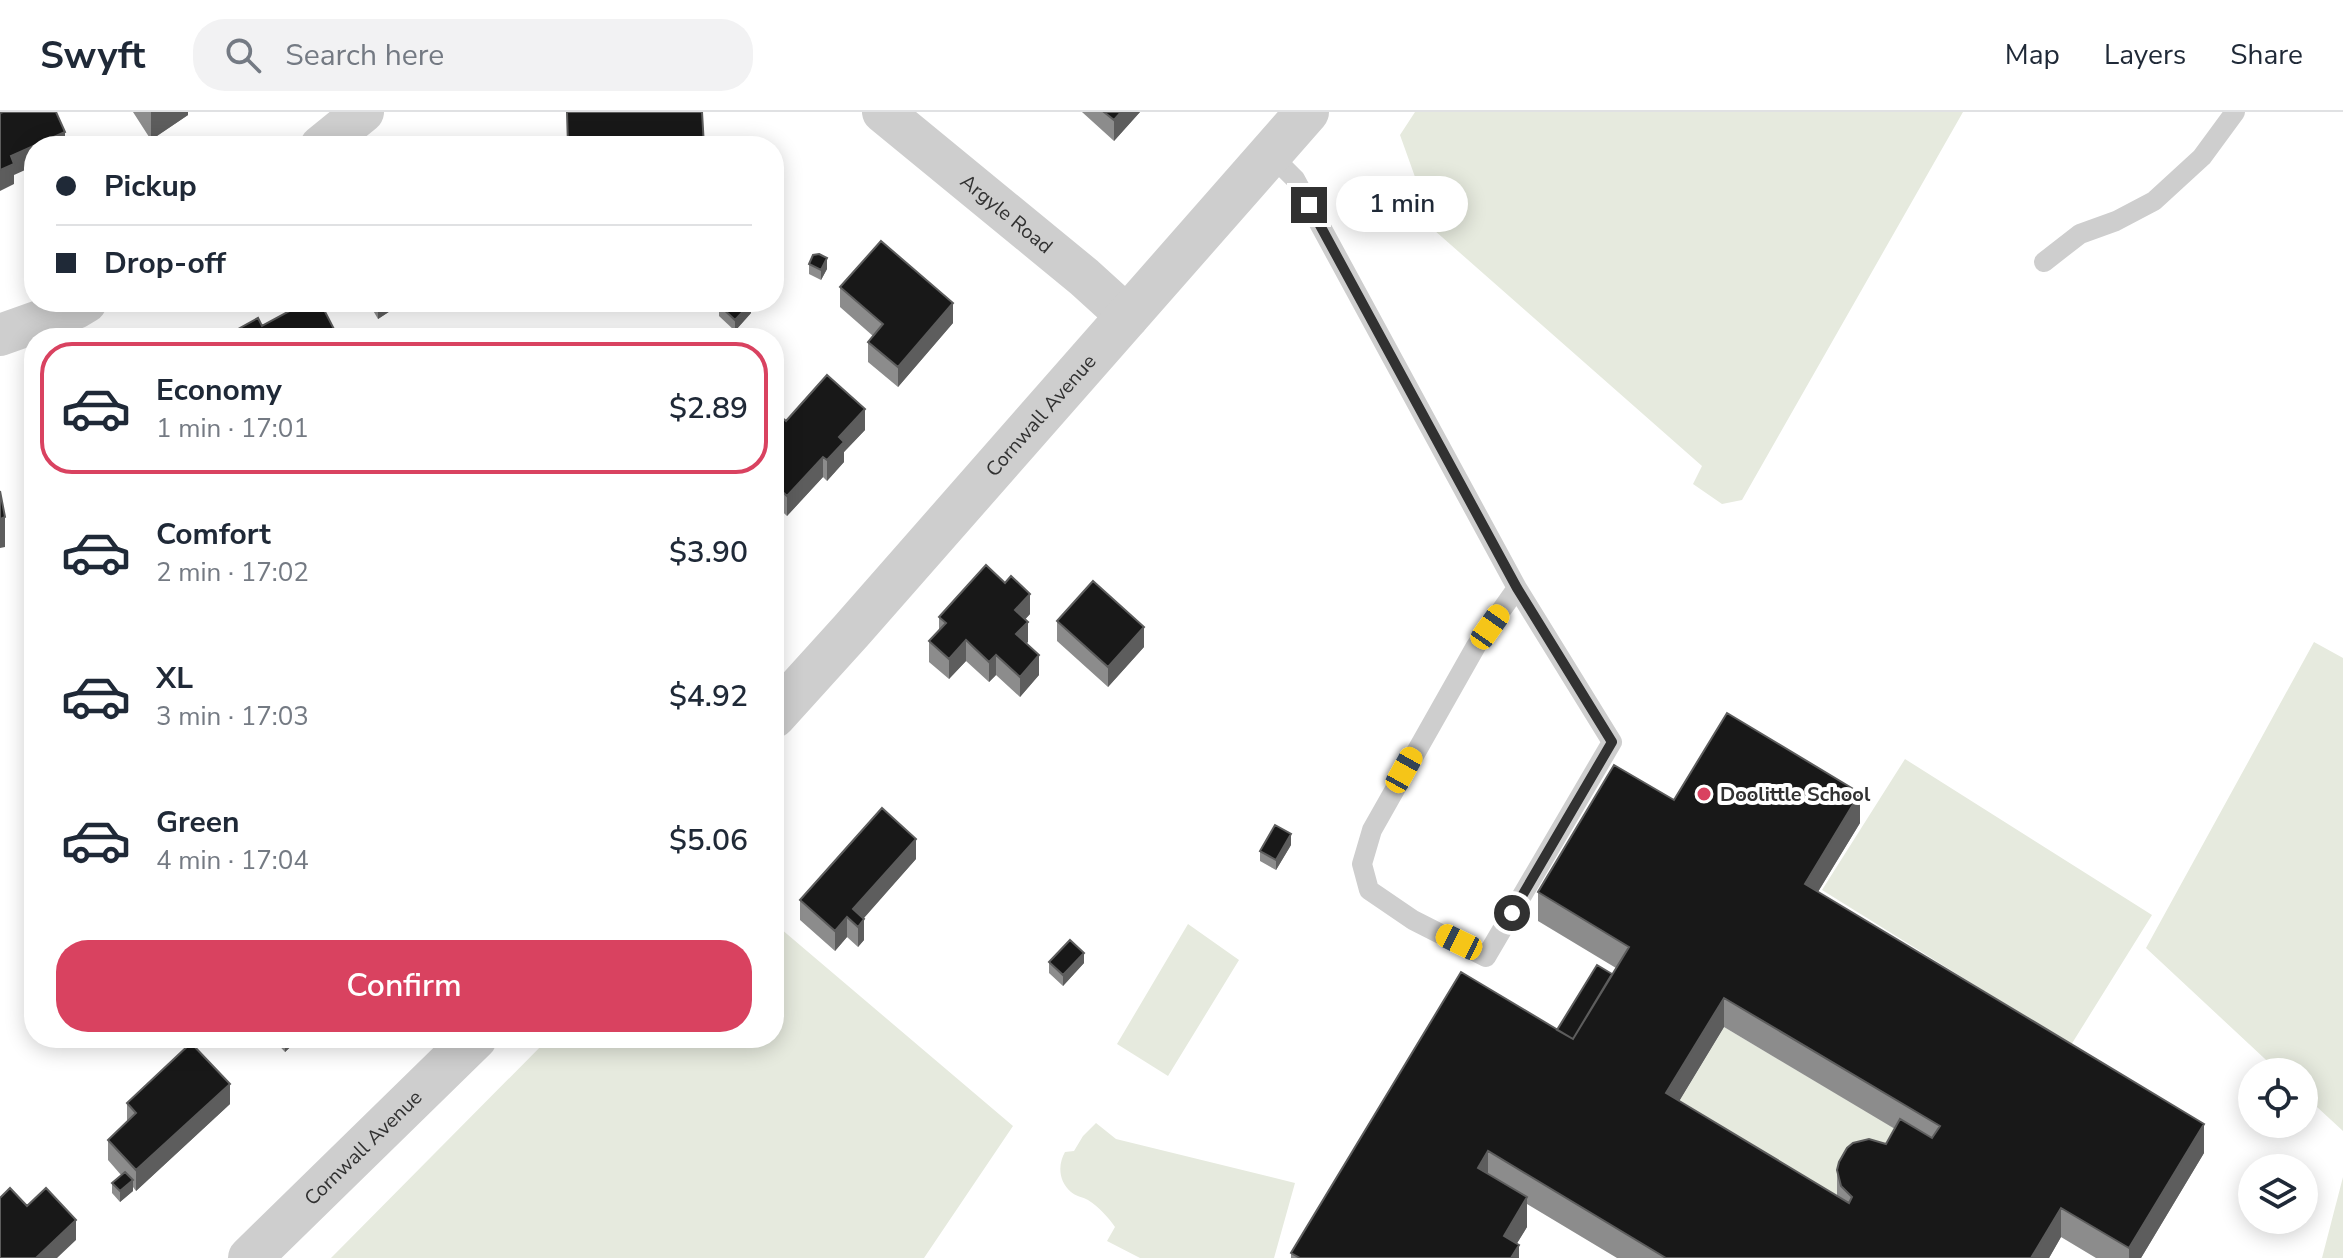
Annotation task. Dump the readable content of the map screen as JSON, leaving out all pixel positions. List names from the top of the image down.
{
  "streets": {
    "street": ["Argyle Road", "Cornwall Avenue"]
  },
  "crossings": [
    ["Argyle Road", "Cornwall Avenue"]
  ],
  "places": ["Doolittle School"],
  "page": {
    "header": "Swyft",
    "search": "Search here",
    "nav": ["Map", "Layers", "Share"],
    "banner": ["Pickup", "Drop-off"],
    "bubble": "1 min",
    "list": [
      {
        "name": "Economy",
        "note": "1 min · 17:01",
        "value": "$2.89"
      },
      {
        "name": "Comfort",
        "note": "2 min · 17:02",
        "value": "$3.90"
      },
      {
        "name": "XL",
        "note": "3 min · 17:03",
        "value": "$4.92"
      },
      {
        "name": "Green",
        "note": "4 min · 17:04",
        "value": "$5.06"
      }
    ],
    "buttons": "Confirm"
  }
}
